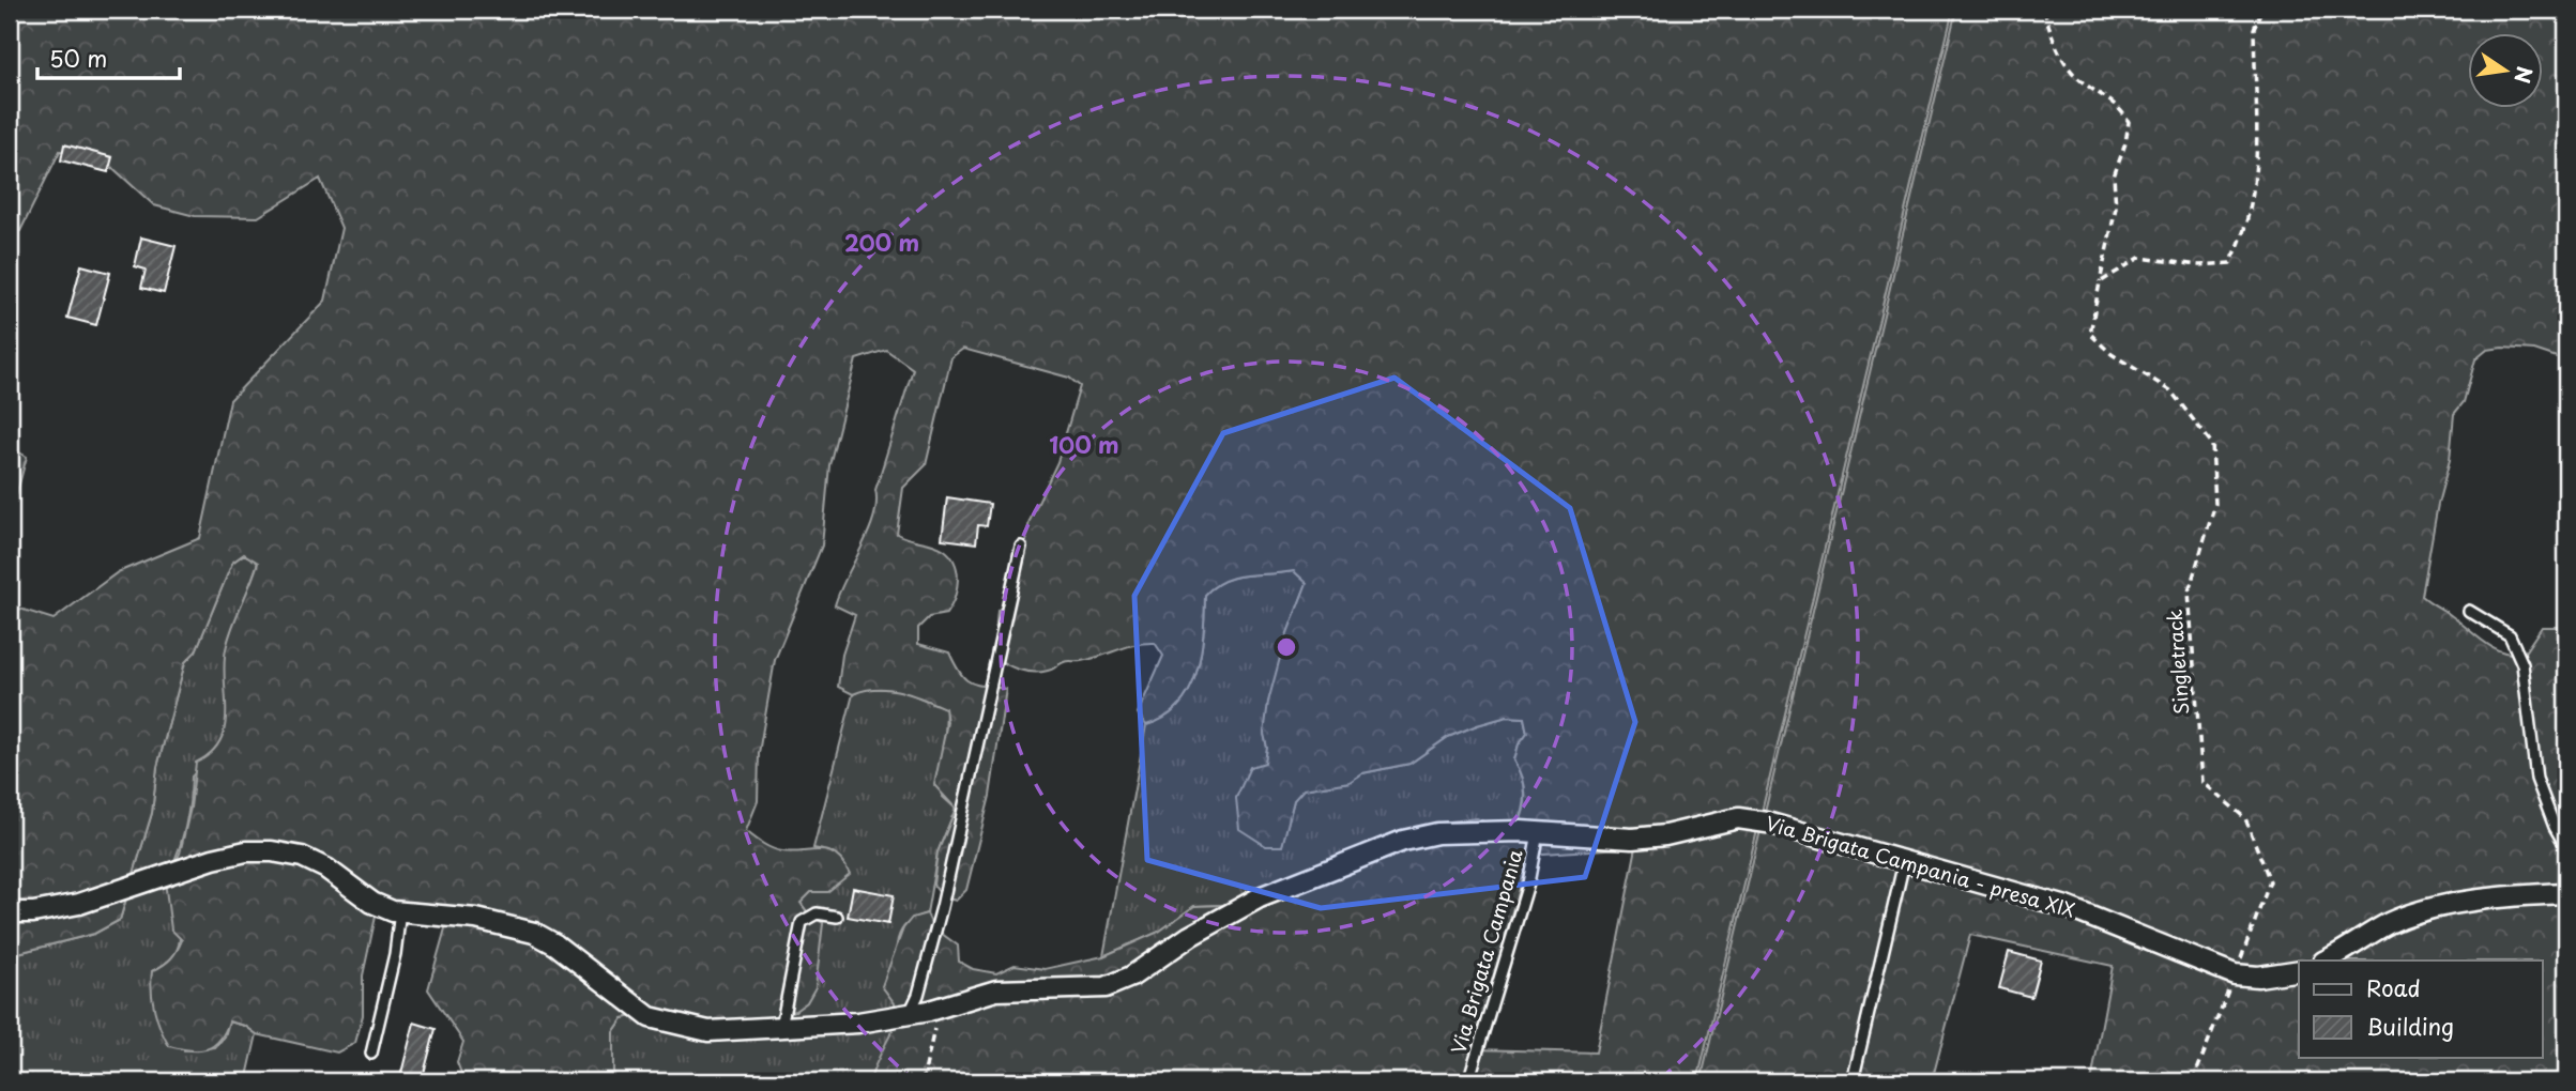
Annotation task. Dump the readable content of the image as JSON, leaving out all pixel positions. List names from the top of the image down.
{
  "streets": {
    "street": ["Via Brigata Campania - presa XIX"],
    "lane": ["Via Brigata Campania"],
    "path": ["Singletrack"]
  },
  "crossings": [
    ["Singletrack", "Via Brigata Campania - presa XIX"],
    ["Via Brigata Campania - presa XIX", "Via Brigata Campania"]
  ],
  "legend": ["Road", "Building"],
  "scale_bar": "50 m",
  "north": "right",
  "rings": ["200 m", "100 m"]
}
